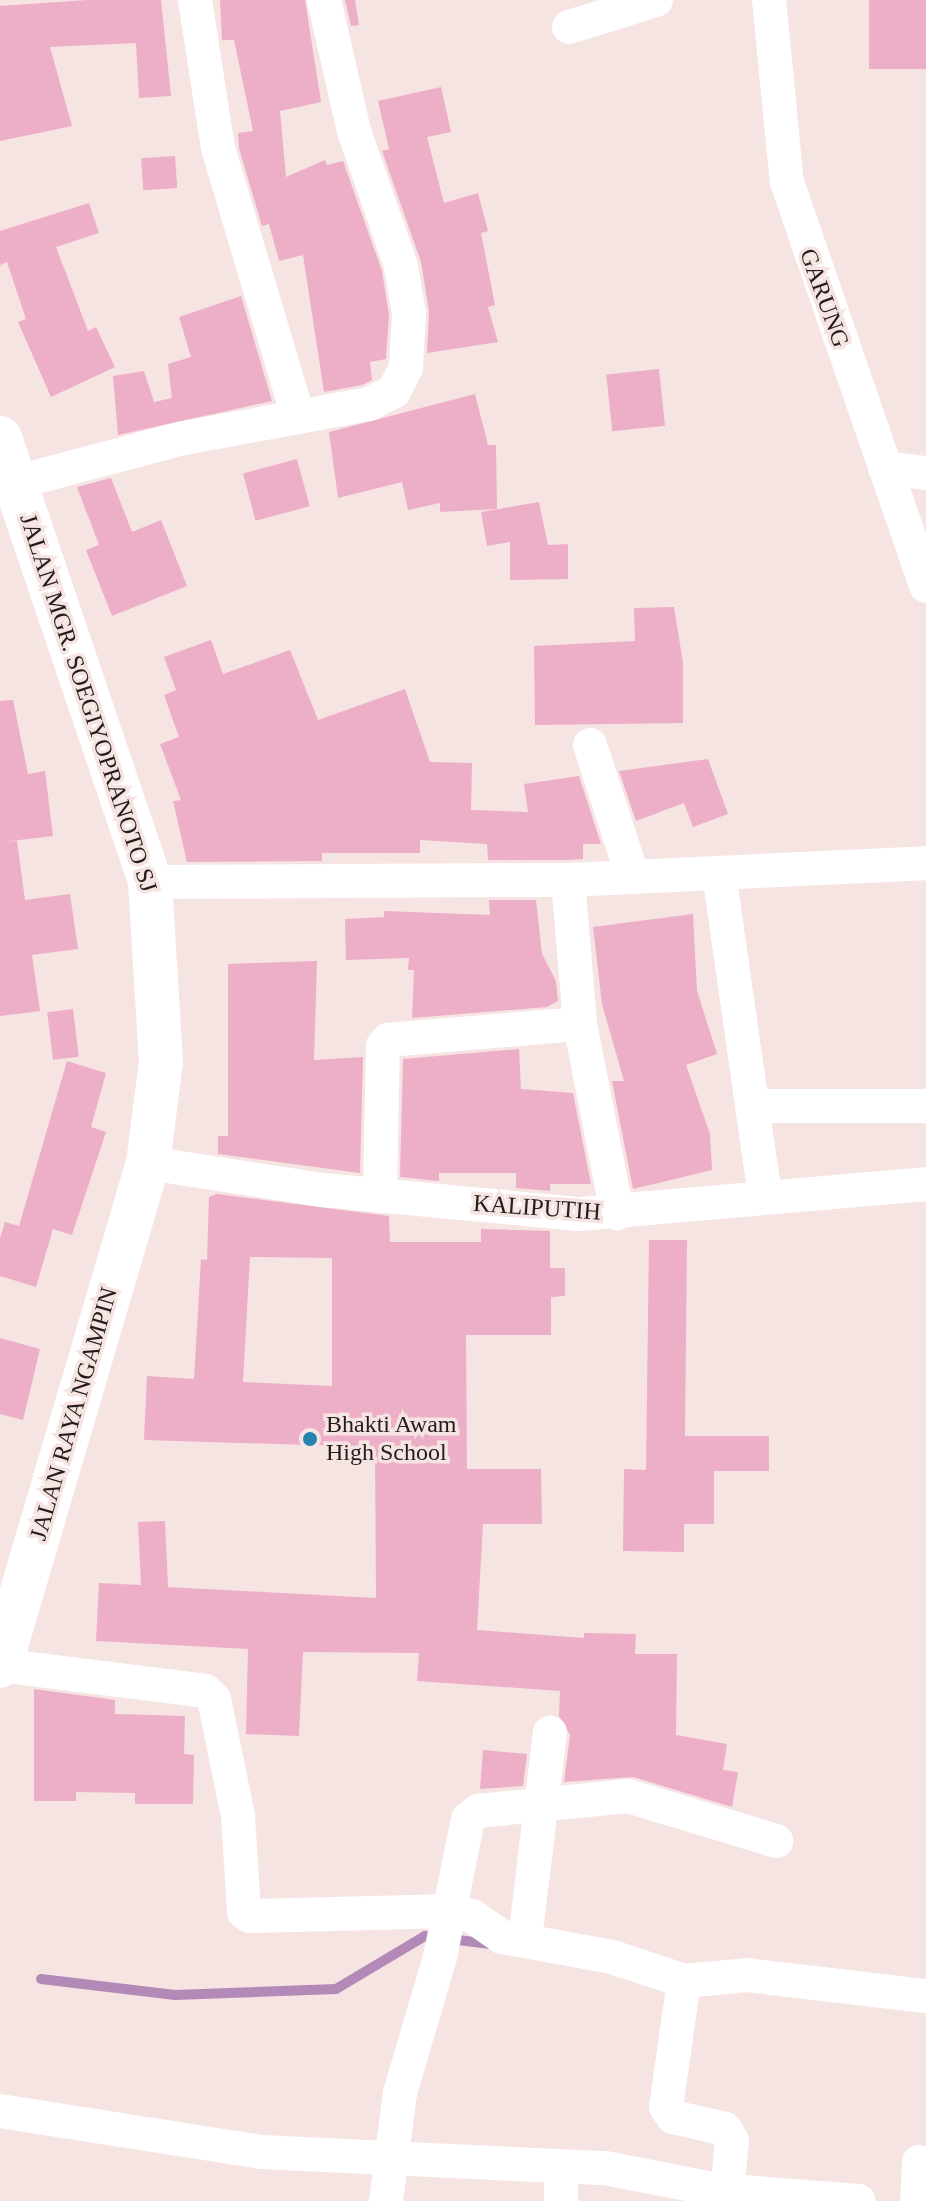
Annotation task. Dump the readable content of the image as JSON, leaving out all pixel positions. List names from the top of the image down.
{
  "streets": {
    "main road": ["JALAN MGR. SOEGIYOPRANOTO SJ", "JALAN RAYA NGAMPIN"],
    "street": ["GARUNG", "KALIPUTIH"]
  },
  "crossings": [
    ["JALAN MGR. SOEGIYOPRANOTO SJ", "KALIPUTIH"],
    ["JALAN MGR. SOEGIYOPRANOTO SJ", "JALAN RAYA NGAMPIN"],
    ["KALIPUTIH", "JALAN RAYA NGAMPIN"]
  ],
  "places": ["Bhakti Awam High School"]
}
